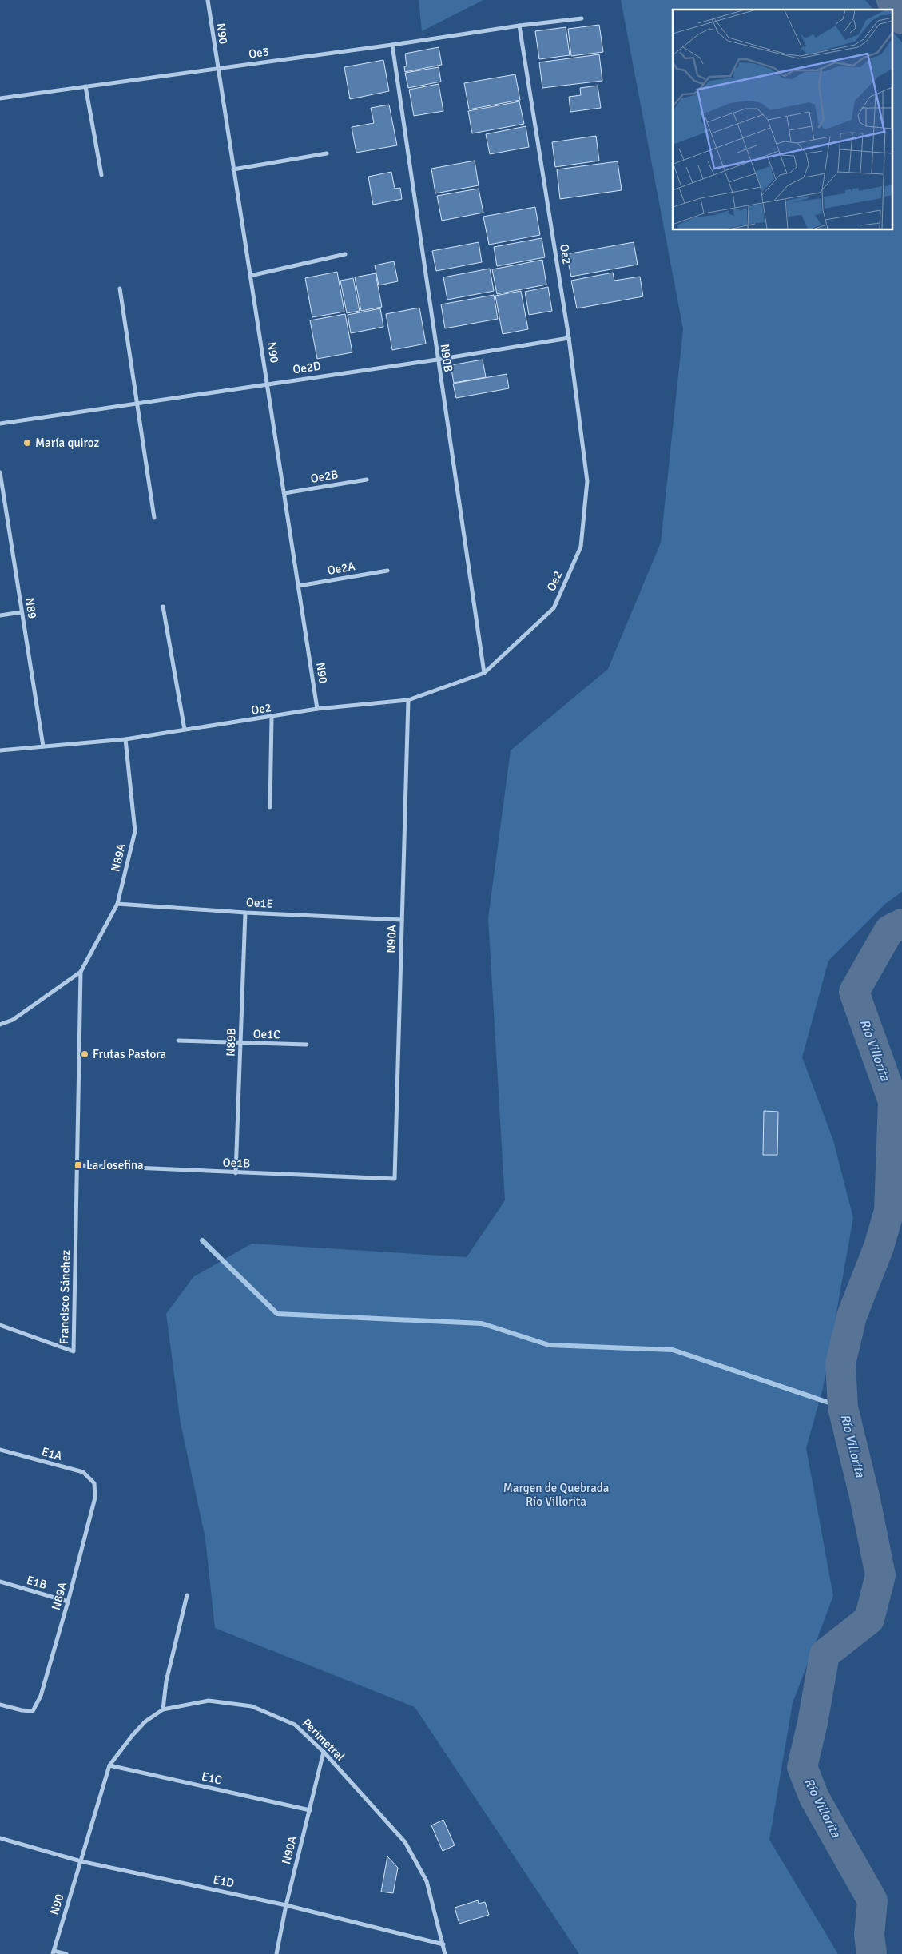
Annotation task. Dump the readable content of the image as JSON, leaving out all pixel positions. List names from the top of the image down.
{
  "streets": {
    "street": [
      "N90",
      "Oe3",
      "Oe2",
      "N90B",
      "Oe2D",
      "Oe2B",
      "Oe2A",
      "N89",
      "N89A",
      "Oe1E",
      "N90A",
      "Oe1C",
      "N89B",
      "Oe1B",
      "Francisco Sánchez",
      "E1A",
      "E1B",
      "Perimetral",
      "E1C",
      "E1D"
    ]
  },
  "crossings": [
    ["N90", "Oe3"],
    ["N90", "Oe2"],
    ["N90", "Oe2D"],
    ["N90", "Oe2B"],
    ["N90", "Oe2A"],
    ["N90", "Perimetral"],
    ["N90", "E1D"],
    ["Oe3", "Oe2"],
    ["Oe3", "N90B"],
    ["Oe2", "N90B"],
    ["Oe2", "Oe2D"],
    ["Oe2", "N89"],
    ["Oe2", "N89A"],
    ["Oe2", "N90A"],
    ["N90B", "Oe2D"],
    ["N89A", "Oe1E"],
    ["N89A", "Oe1B"],
    ["N89A", "Francisco Sánchez"],
    ["N89A", "E1A"],
    ["N89A", "E1B"],
    ["Oe1E", "N90A"],
    ["Oe1E", "N89B"],
    ["N90A", "Oe1B"],
    ["N90A", "Perimetral"],
    ["N90A", "E1C"],
    ["N90A", "E1D"],
    ["Oe1C", "N89B"],
    ["N89B", "Oe1B"],
    ["Oe1B", "Francisco Sánchez"],
    ["Perimetral", "E1C"],
    ["Perimetral", "E1D"]
  ],
  "water": ["Río Villorita"],
  "parks": ["Margen de Quebrada Río Villorita"],
  "places": {
    "other": ["María quiroz", "Frutas Pastora"],
    "transit": ["La Josefina"]
  }
}
